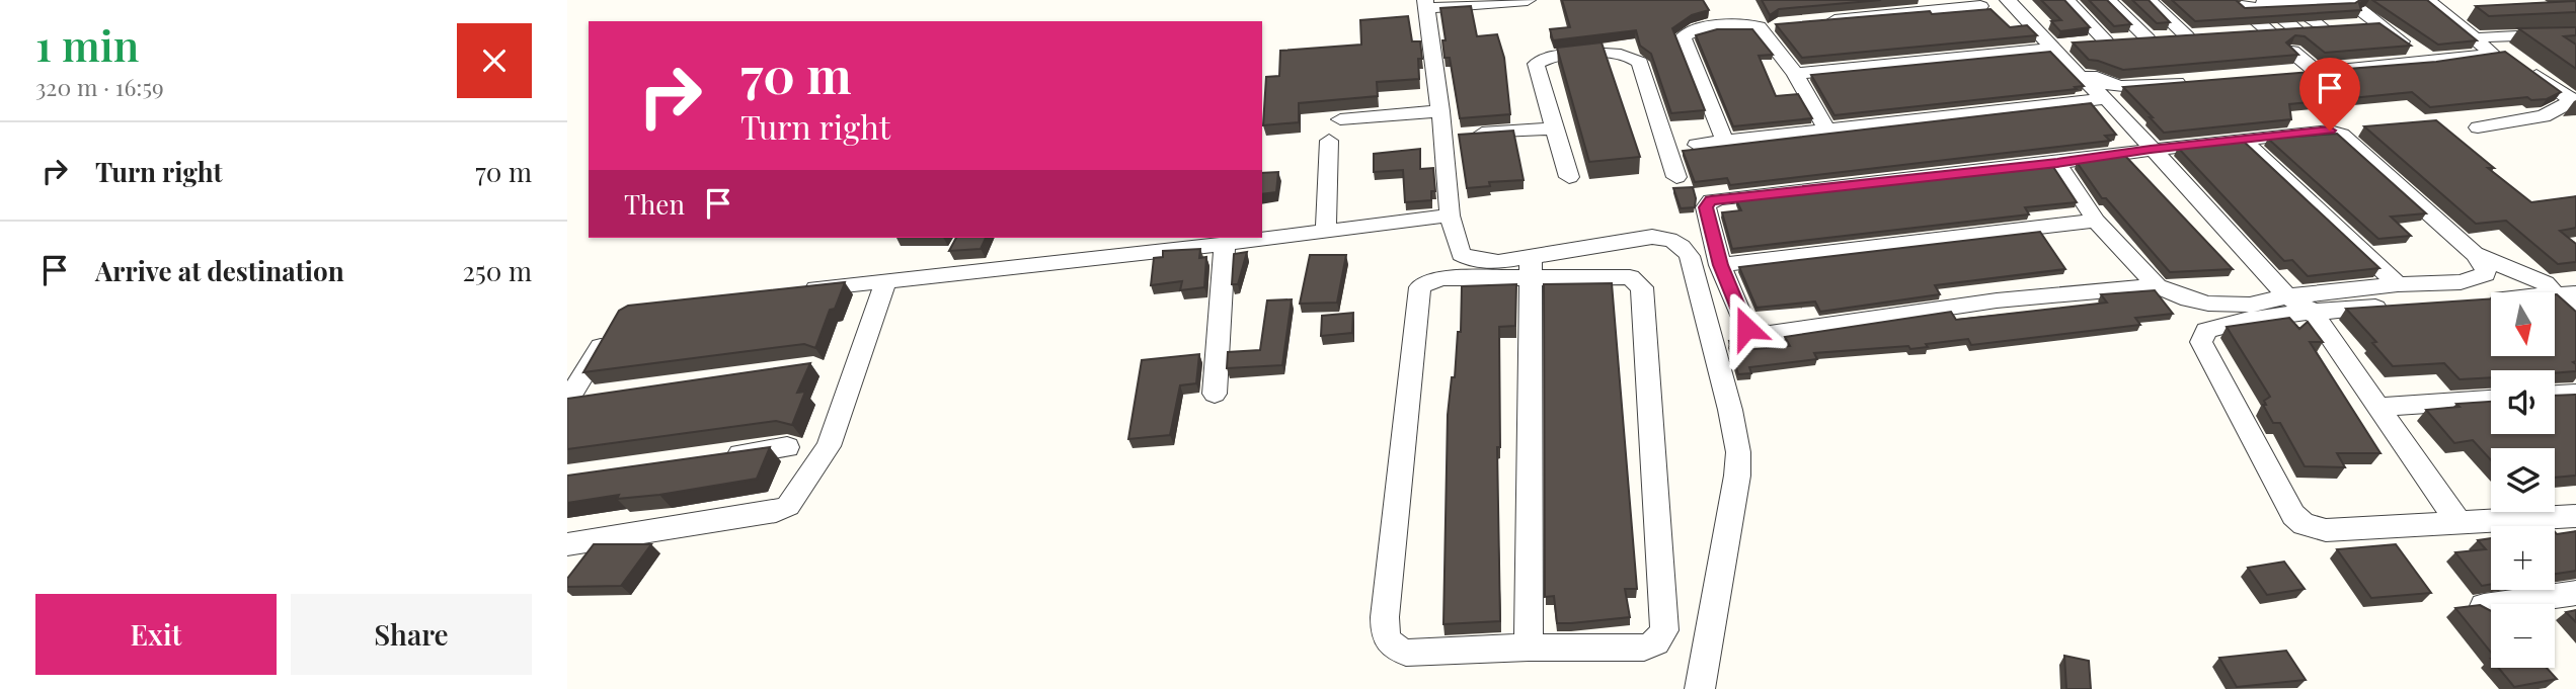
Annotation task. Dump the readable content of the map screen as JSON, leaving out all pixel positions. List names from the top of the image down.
{
  "north": "bottom",
  "page": {
    "heading": ["1 min", "320 m · 16:59"],
    "turn": ["70 m", "Turn right"],
    "list": [
      {
        "name": "Turn right",
        "value": "70 m"
      },
      {
        "name": "Arrive at destination",
        "value": "250 m"
      }
    ],
    "then": "Then",
    "map_buttons": ["+", "−"],
    "buttons": ["Exit", "Share"]
  }
}
